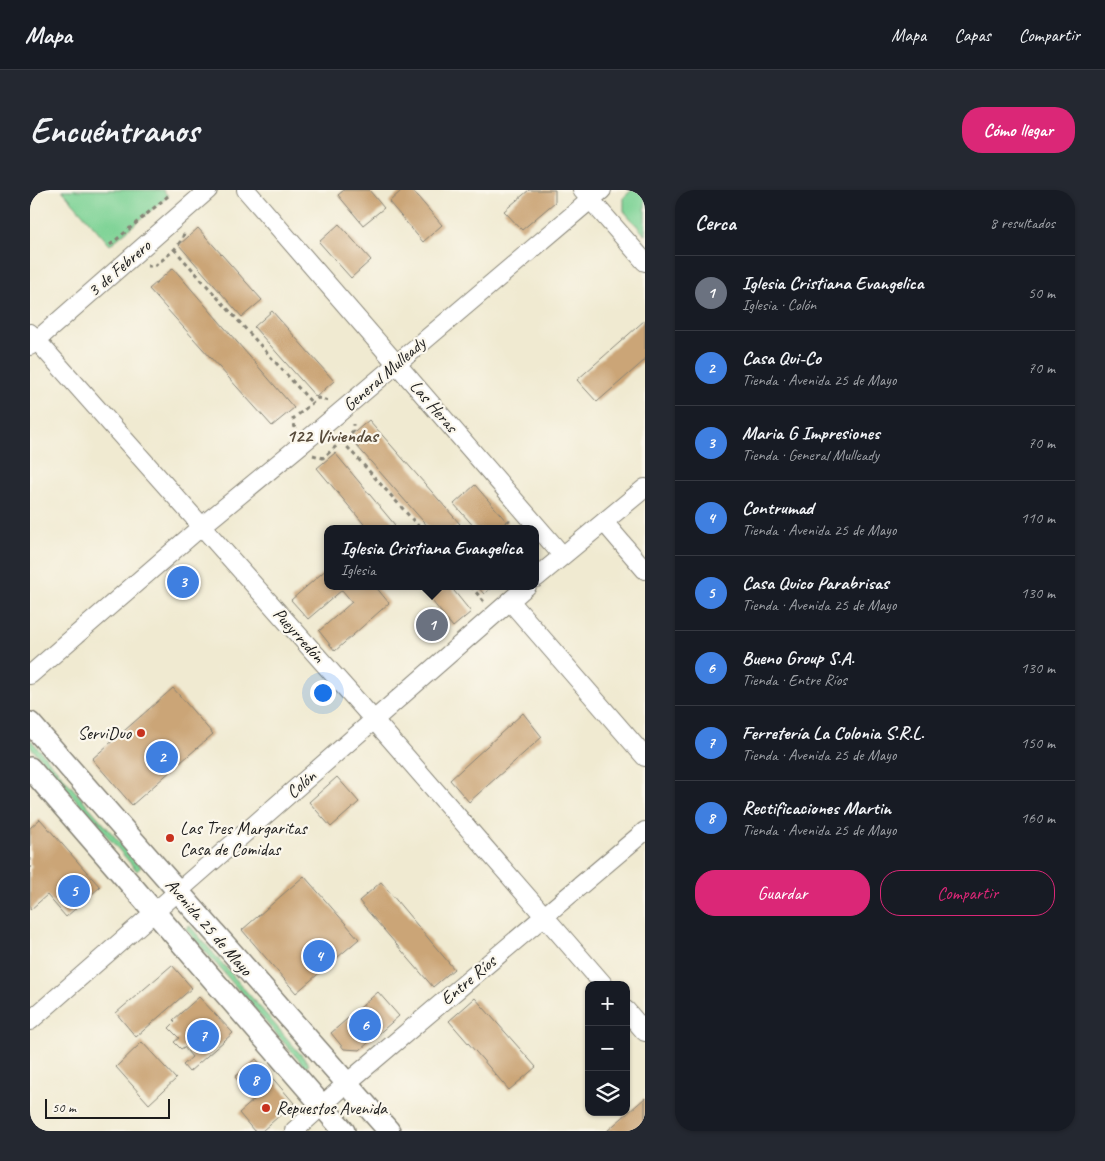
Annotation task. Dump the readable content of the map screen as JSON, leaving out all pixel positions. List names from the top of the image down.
{
  "streets": {
    "main road": ["Avenida 25 de Mayo"],
    "street": [
      "3 de Febrero",
      "General Mulleady",
      "Las Heras",
      "Pueyrredón",
      "Colón",
      "Entre Ríos"
    ]
  },
  "crossings": [
    ["3 de Febrero", "Pueyrredón"],
    ["General Mulleady", "Las Heras"],
    ["General Mulleady", "Pueyrredón"],
    ["Pueyrredón", "Colón"],
    ["Pueyrredón", "Entre Ríos"],
    ["Colón", "Avenida 25 de Mayo"],
    ["Avenida 25 de Mayo", "Entre Ríos"]
  ],
  "districts": ["122 Viviendas"],
  "places": ["ServiDuo", "Las Tres Margaritas Casa de Comidas", "Repuestos Avenida"],
  "scale_bar": "50 m",
  "page": {
    "header": "Mapa",
    "nav": ["Mapa", "Capas", "Compartir"],
    "buttons": [
      "Cómo llegar",
      ["Guardar", "Compartir"]
    ],
    "title": "Encuéntranos",
    "heading": ["Cerca", "8 resultados"],
    "list": [
      {
        "mark": "1",
        "name": "Iglesia Cristiana Evangelica",
        "note": "Iglesia · Colón",
        "value": "50 m"
      },
      {
        "mark": "2",
        "name": "Casa Qui-Co",
        "note": "Tienda · Avenida 25 de Mayo",
        "value": "70 m"
      },
      {
        "mark": "3",
        "name": "Maria G Impresiones",
        "note": "Tienda · General Mulleady",
        "value": "70 m"
      },
      {
        "mark": "4",
        "name": "Contrumad",
        "note": "Tienda · Avenida 25 de Mayo",
        "value": "110 m"
      },
      {
        "mark": "5",
        "name": "Casa Quico Parabrisas",
        "note": "Tienda · Avenida 25 de Mayo",
        "value": "130 m"
      },
      {
        "mark": "6",
        "name": "Bueno Group S.A.",
        "note": "Tienda · Entre Ríos",
        "value": "130 m"
      },
      {
        "mark": "7",
        "name": "Ferretería La Colonia S.R.L.",
        "note": "Tienda · Avenida 25 de Mayo",
        "value": "150 m"
      },
      {
        "mark": "8",
        "name": "Rectificaciones Martin",
        "note": "Tienda · Avenida 25 de Mayo",
        "value": "160 m"
      }
    ],
    "popup": ["Iglesia Cristiana Evangelica", "Iglesia"],
    "pins": [
      "3",
      "1",
      "2",
      "5",
      "4",
      "6",
      "7",
      "8"
    ],
    "map_buttons": ["+", "−"],
    "scale": "50 m"
  }
}
